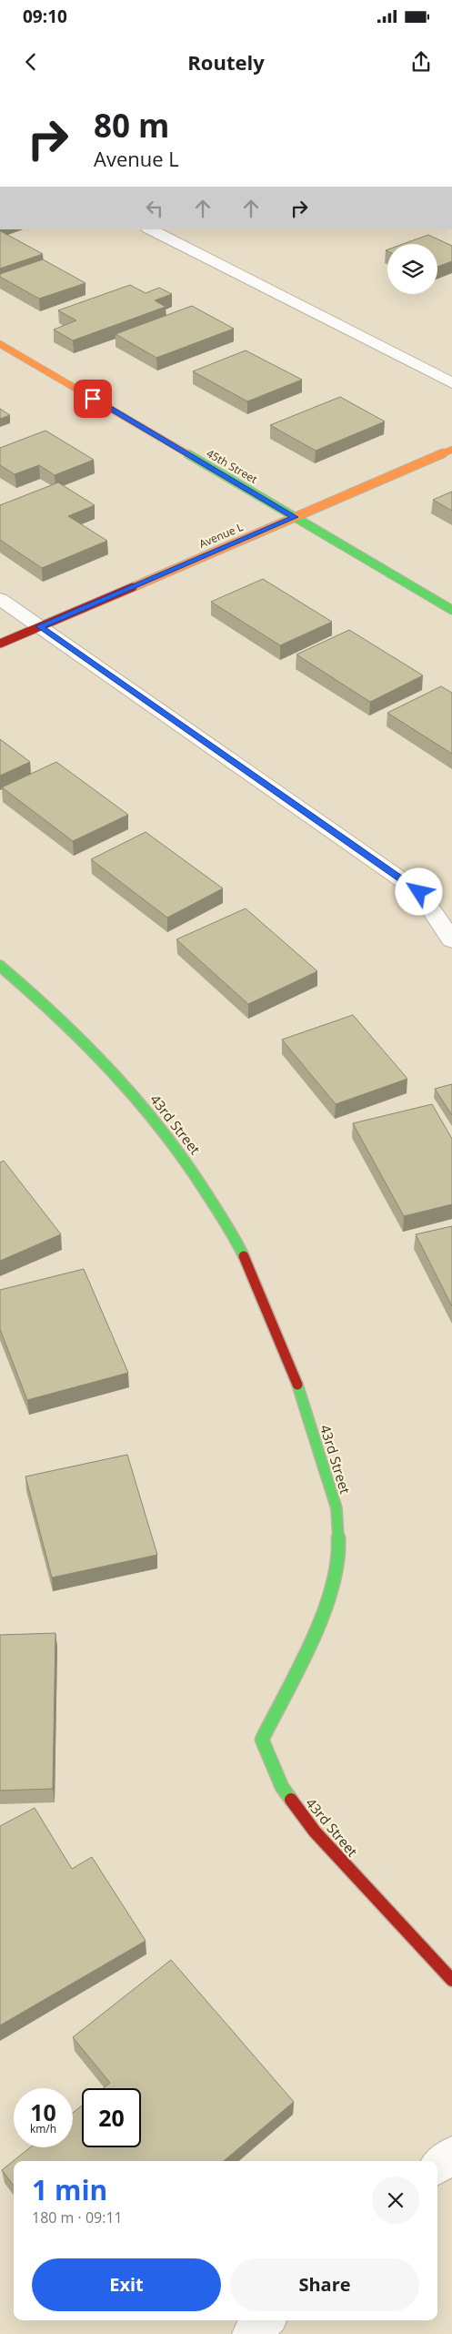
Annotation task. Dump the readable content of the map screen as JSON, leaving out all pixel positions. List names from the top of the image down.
{
  "streets": {
    "street": ["45th Street", "Avenue L", "43rd Street"]
  },
  "crossings": [
    ["45th Street", "Avenue L"]
  ],
  "page": {
    "status": "09:10",
    "header": "Routely",
    "turn": ["80 m", "Avenue L"],
    "speed": "10 km/h",
    "limit": "20",
    "heading": ["1 min", "180 m · 09:11"],
    "buttons": ["Exit", "Share"]
  }
}
